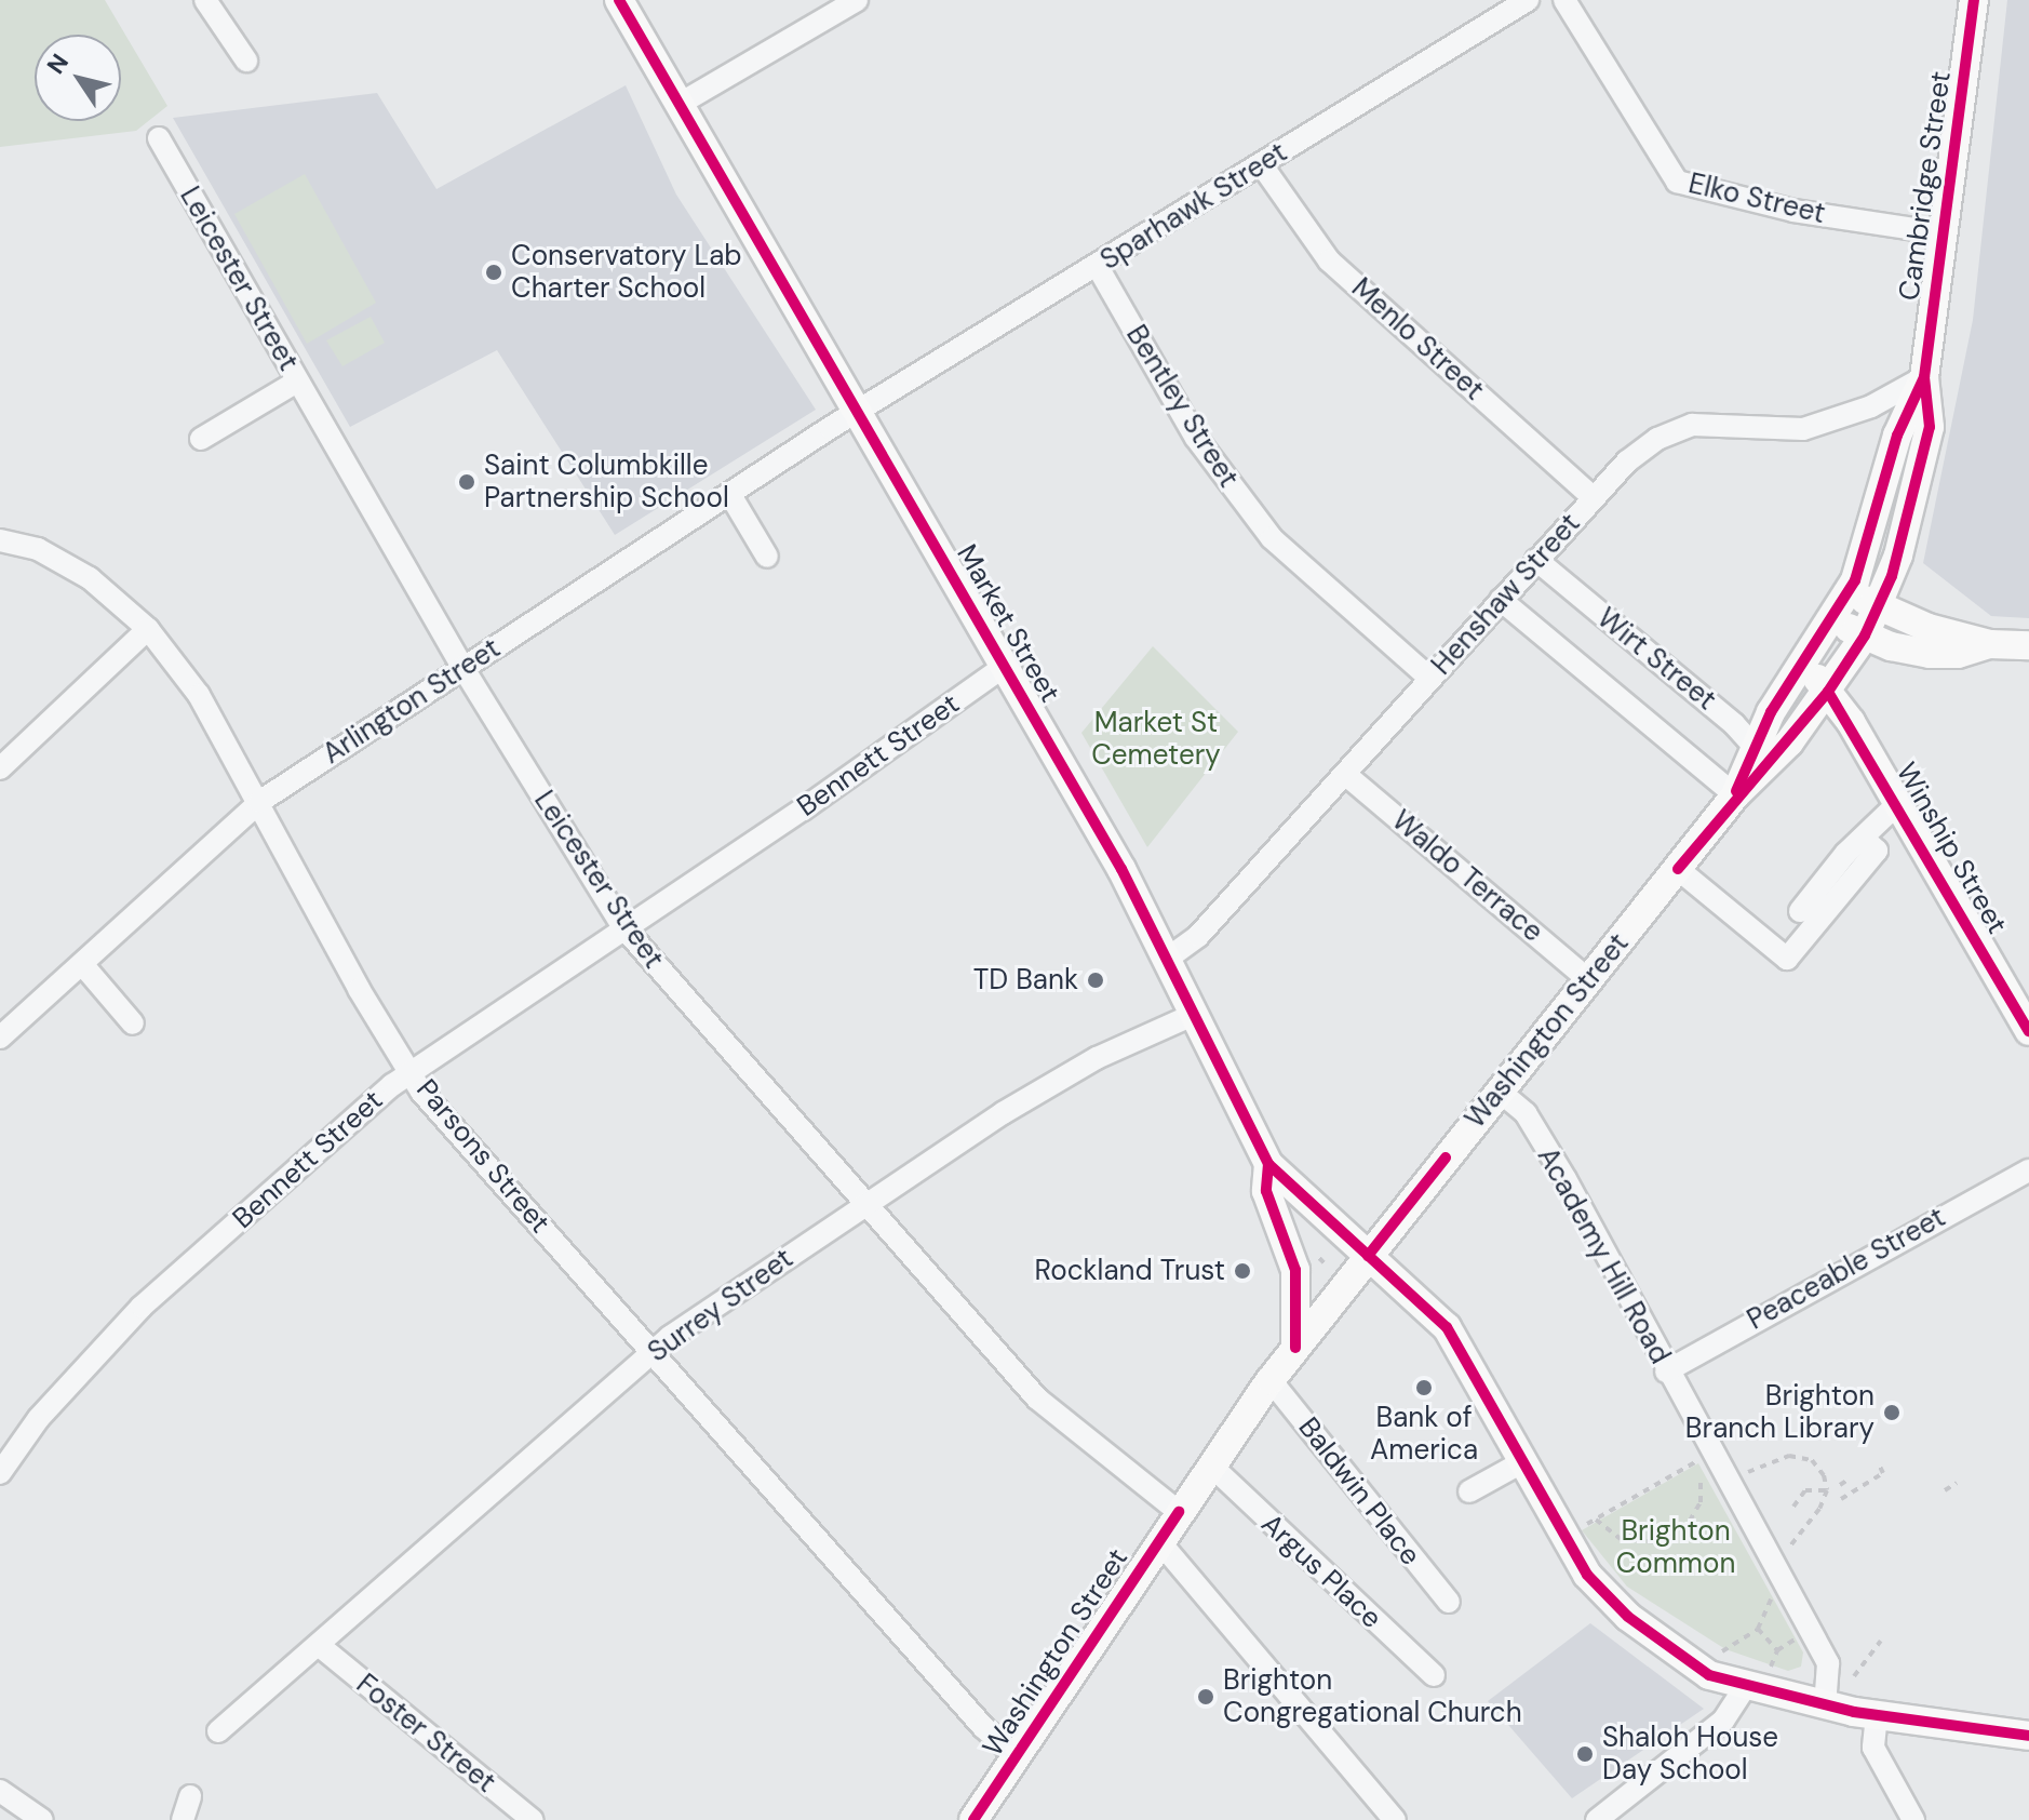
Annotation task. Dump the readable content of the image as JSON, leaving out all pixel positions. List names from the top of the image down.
{
  "streets": {
    "main road": [
      "Cambridge Street",
      "Market Street",
      "Winship Street",
      "Washington Street"
    ],
    "street": [
      "Elko Street",
      "Sparhawk Street",
      "Leicester Street",
      "Menlo Street",
      "Bentley Street",
      "Henshaw Street",
      "Wirt Street",
      "Arlington Street",
      "Bennett Street",
      "Waldo Terrace",
      "Parsons Street",
      "Academy Hill Road",
      "Peaceable Street",
      "Surrey Street",
      "Baldwin Place",
      "Argus Place",
      "Foster Street"
    ]
  },
  "crossings": [
    ["Cambridge Street", "Elko Street"],
    ["Cambridge Street", "Henshaw Street"],
    ["Cambridge Street", "Wirt Street"],
    ["Cambridge Street", "Winship Street"],
    ["Cambridge Street", "Washington Street"],
    ["Sparhawk Street", "Menlo Street"],
    ["Sparhawk Street", "Bentley Street"],
    ["Sparhawk Street", "Market Street"],
    ["Sparhawk Street", "Arlington Street"],
    ["Leicester Street", "Arlington Street"],
    ["Leicester Street", "Bennett Street"],
    ["Leicester Street", "Washington Street"],
    ["Leicester Street", "Surrey Street"],
    ["Menlo Street", "Henshaw Street"],
    ["Bentley Street", "Henshaw Street"],
    ["Henshaw Street", "Market Street"],
    ["Henshaw Street", "Wirt Street"],
    ["Henshaw Street", "Waldo Terrace"],
    ["Market Street", "Arlington Street"],
    ["Market Street", "Bennett Street"],
    ["Market Street", "Washington Street"],
    ["Market Street", "Academy Hill Road"],
    ["Market Street", "Surrey Street"],
    ["Wirt Street", "Washington Street"],
    ["Arlington Street", "Parsons Street"],
    ["Bennett Street", "Parsons Street"],
    ["Waldo Terrace", "Washington Street"],
    ["Washington Street", "Parsons Street"],
    ["Washington Street", "Academy Hill Road"],
    ["Washington Street", "Baldwin Place"],
    ["Washington Street", "Argus Place"],
    ["Parsons Street", "Surrey Street"],
    ["Academy Hill Road", "Peaceable Street"],
    ["Surrey Street", "Foster Street"]
  ],
  "parks": ["Market St Cemetery", "Brighton Common"],
  "places": [
    "Conservatory Lab Charter School",
    "Saint Columbkille Partnership School",
    "TD Bank",
    "Rockland Trust",
    "Bank of America",
    "Brighton Branch Library",
    "Brighton Congregational Church",
    "Shaloh House Day School"
  ],
  "north": "top left"
}
